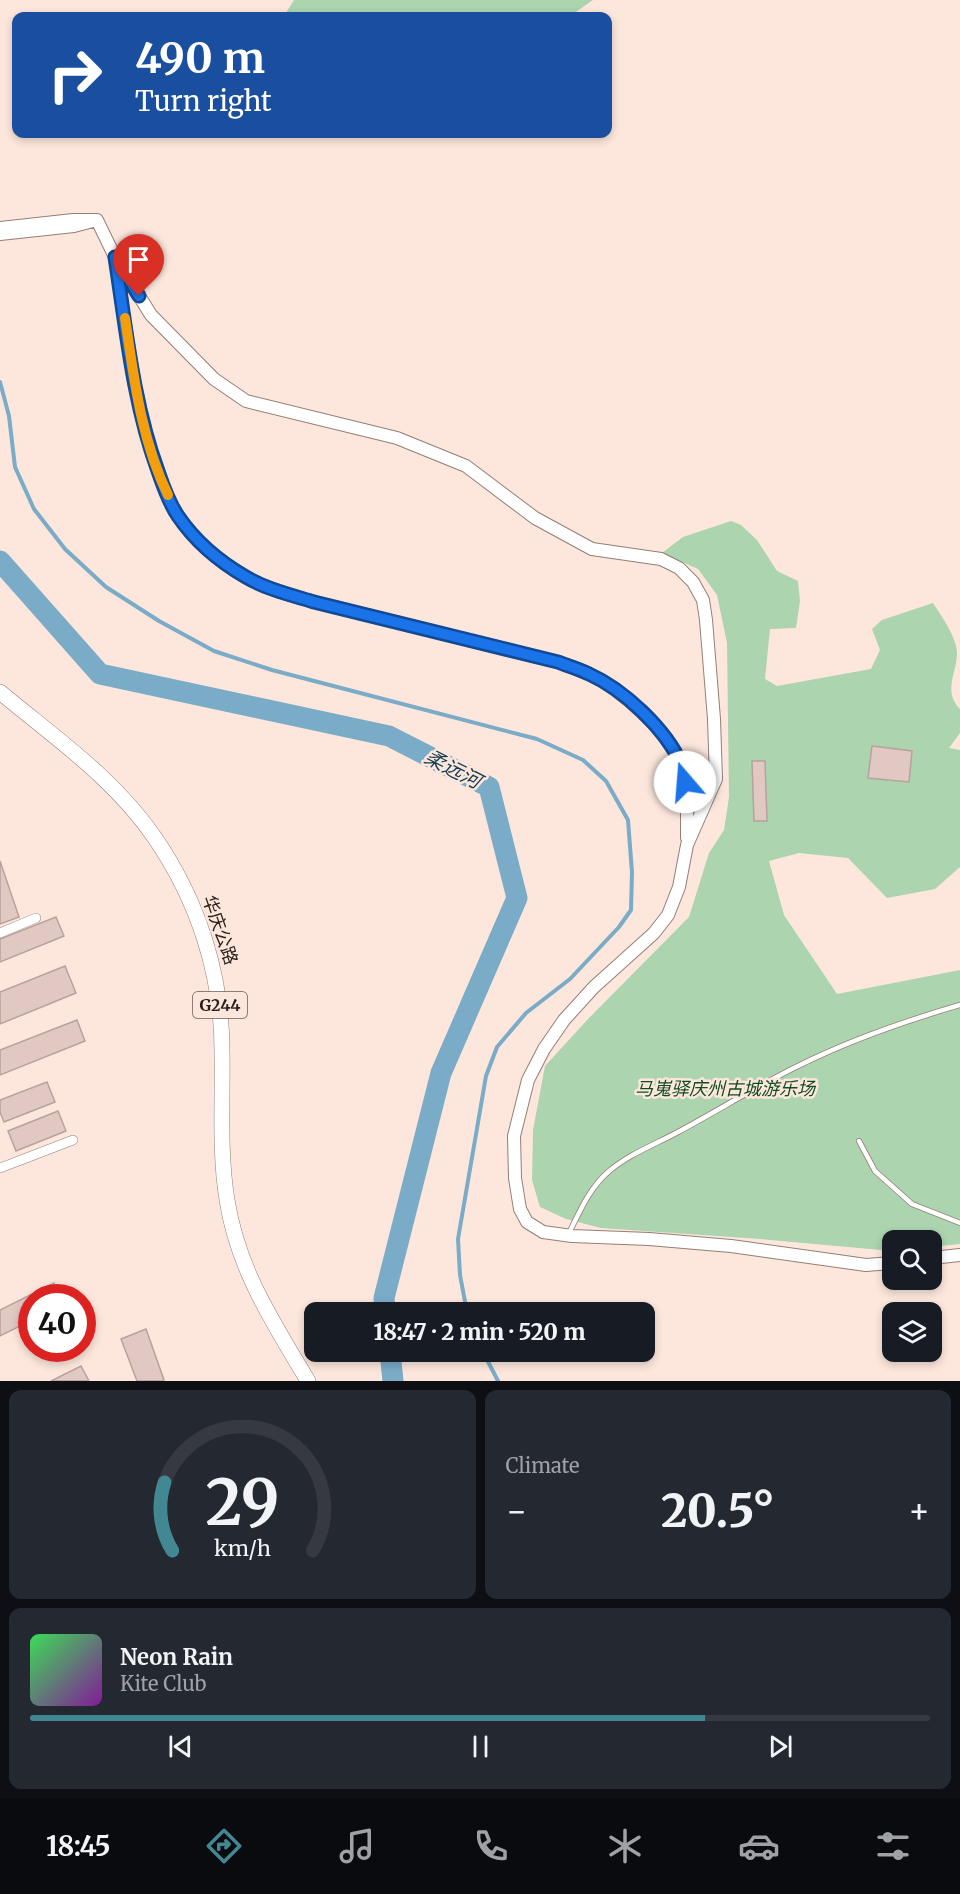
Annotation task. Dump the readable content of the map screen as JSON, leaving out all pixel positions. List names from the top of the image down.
{
  "streets": {
    "highway": ["华庆公路", "G244"]
  },
  "water": ["柔远河"],
  "parks": ["马嵬驿庆州古城游乐场"],
  "page": {
    "turn": ["490 m", "Turn right"],
    "limit": "40",
    "trip": "18:47 · 2 min · 520 m",
    "tile": "Climate",
    "heat": ["−", "20.5°", "+"],
    "song": ["Neon Rain", "Kite Club"],
    "tabs": "18:45",
    "gauge": ["29", "km/h"]
  }
}
